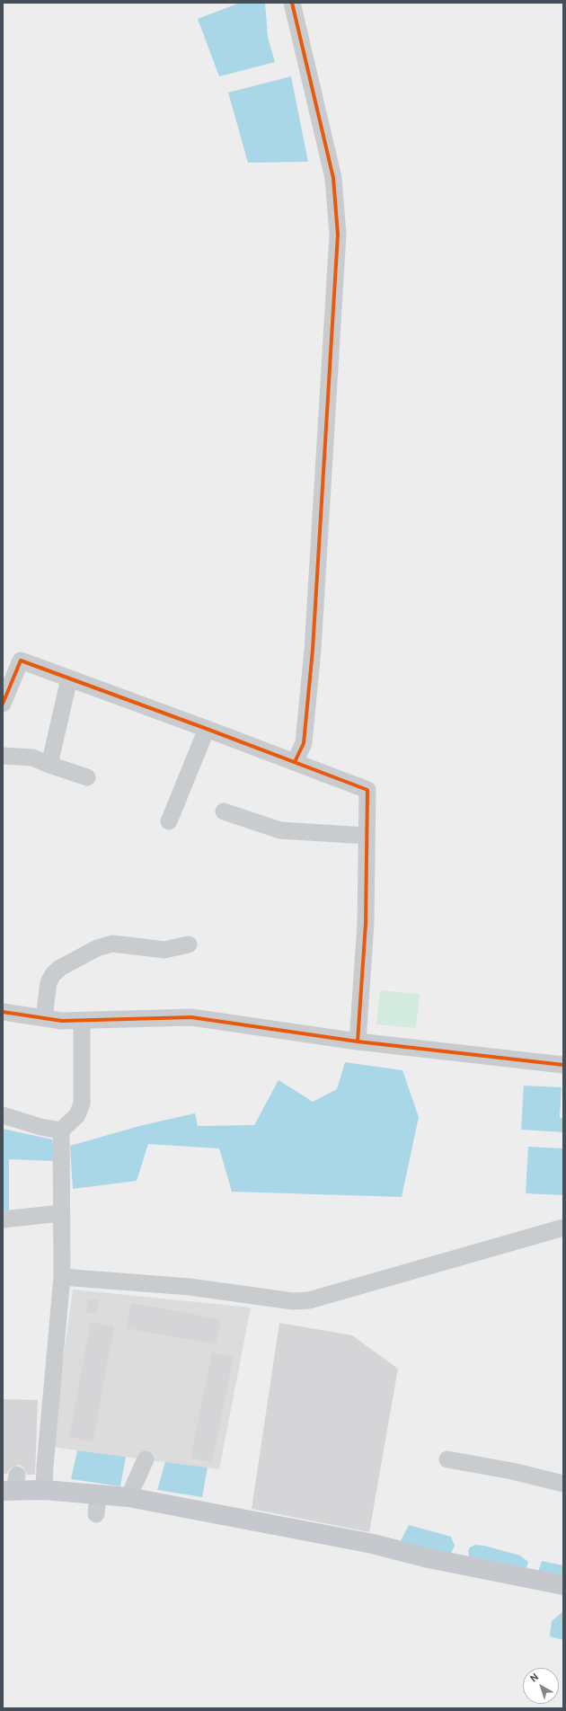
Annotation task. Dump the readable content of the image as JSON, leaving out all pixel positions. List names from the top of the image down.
{
  "north": "top left"
}
